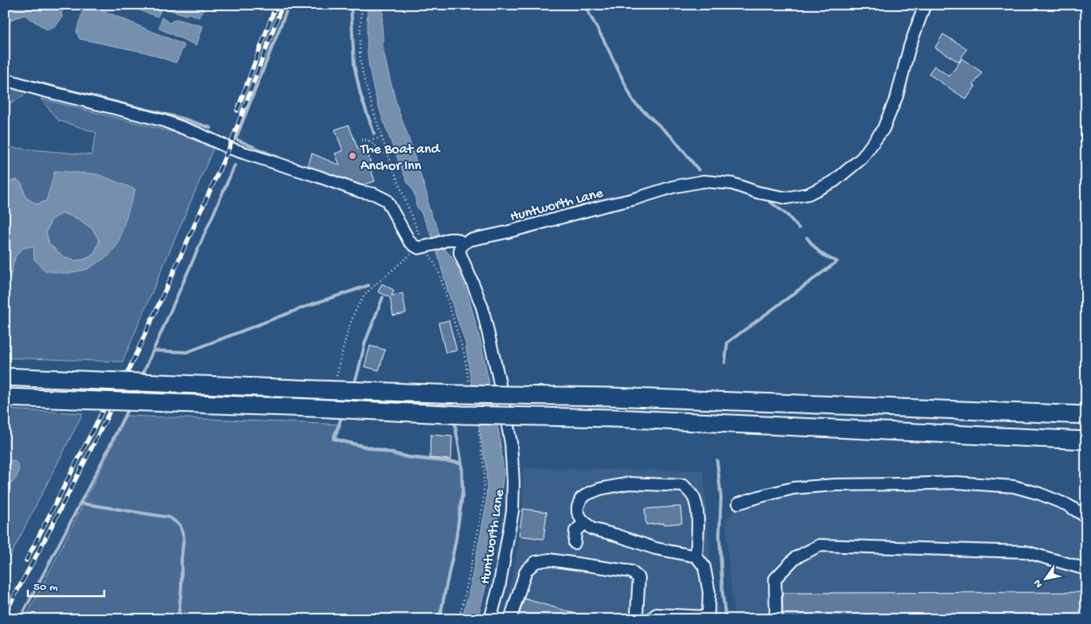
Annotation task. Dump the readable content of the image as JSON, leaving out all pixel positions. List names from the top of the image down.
{
  "streets": {
    "street": ["Huntworth Lane"]
  },
  "places": ["The Boat and Anchor Inn"],
  "scale_bar": "50 m",
  "north": "bottom left"
}
